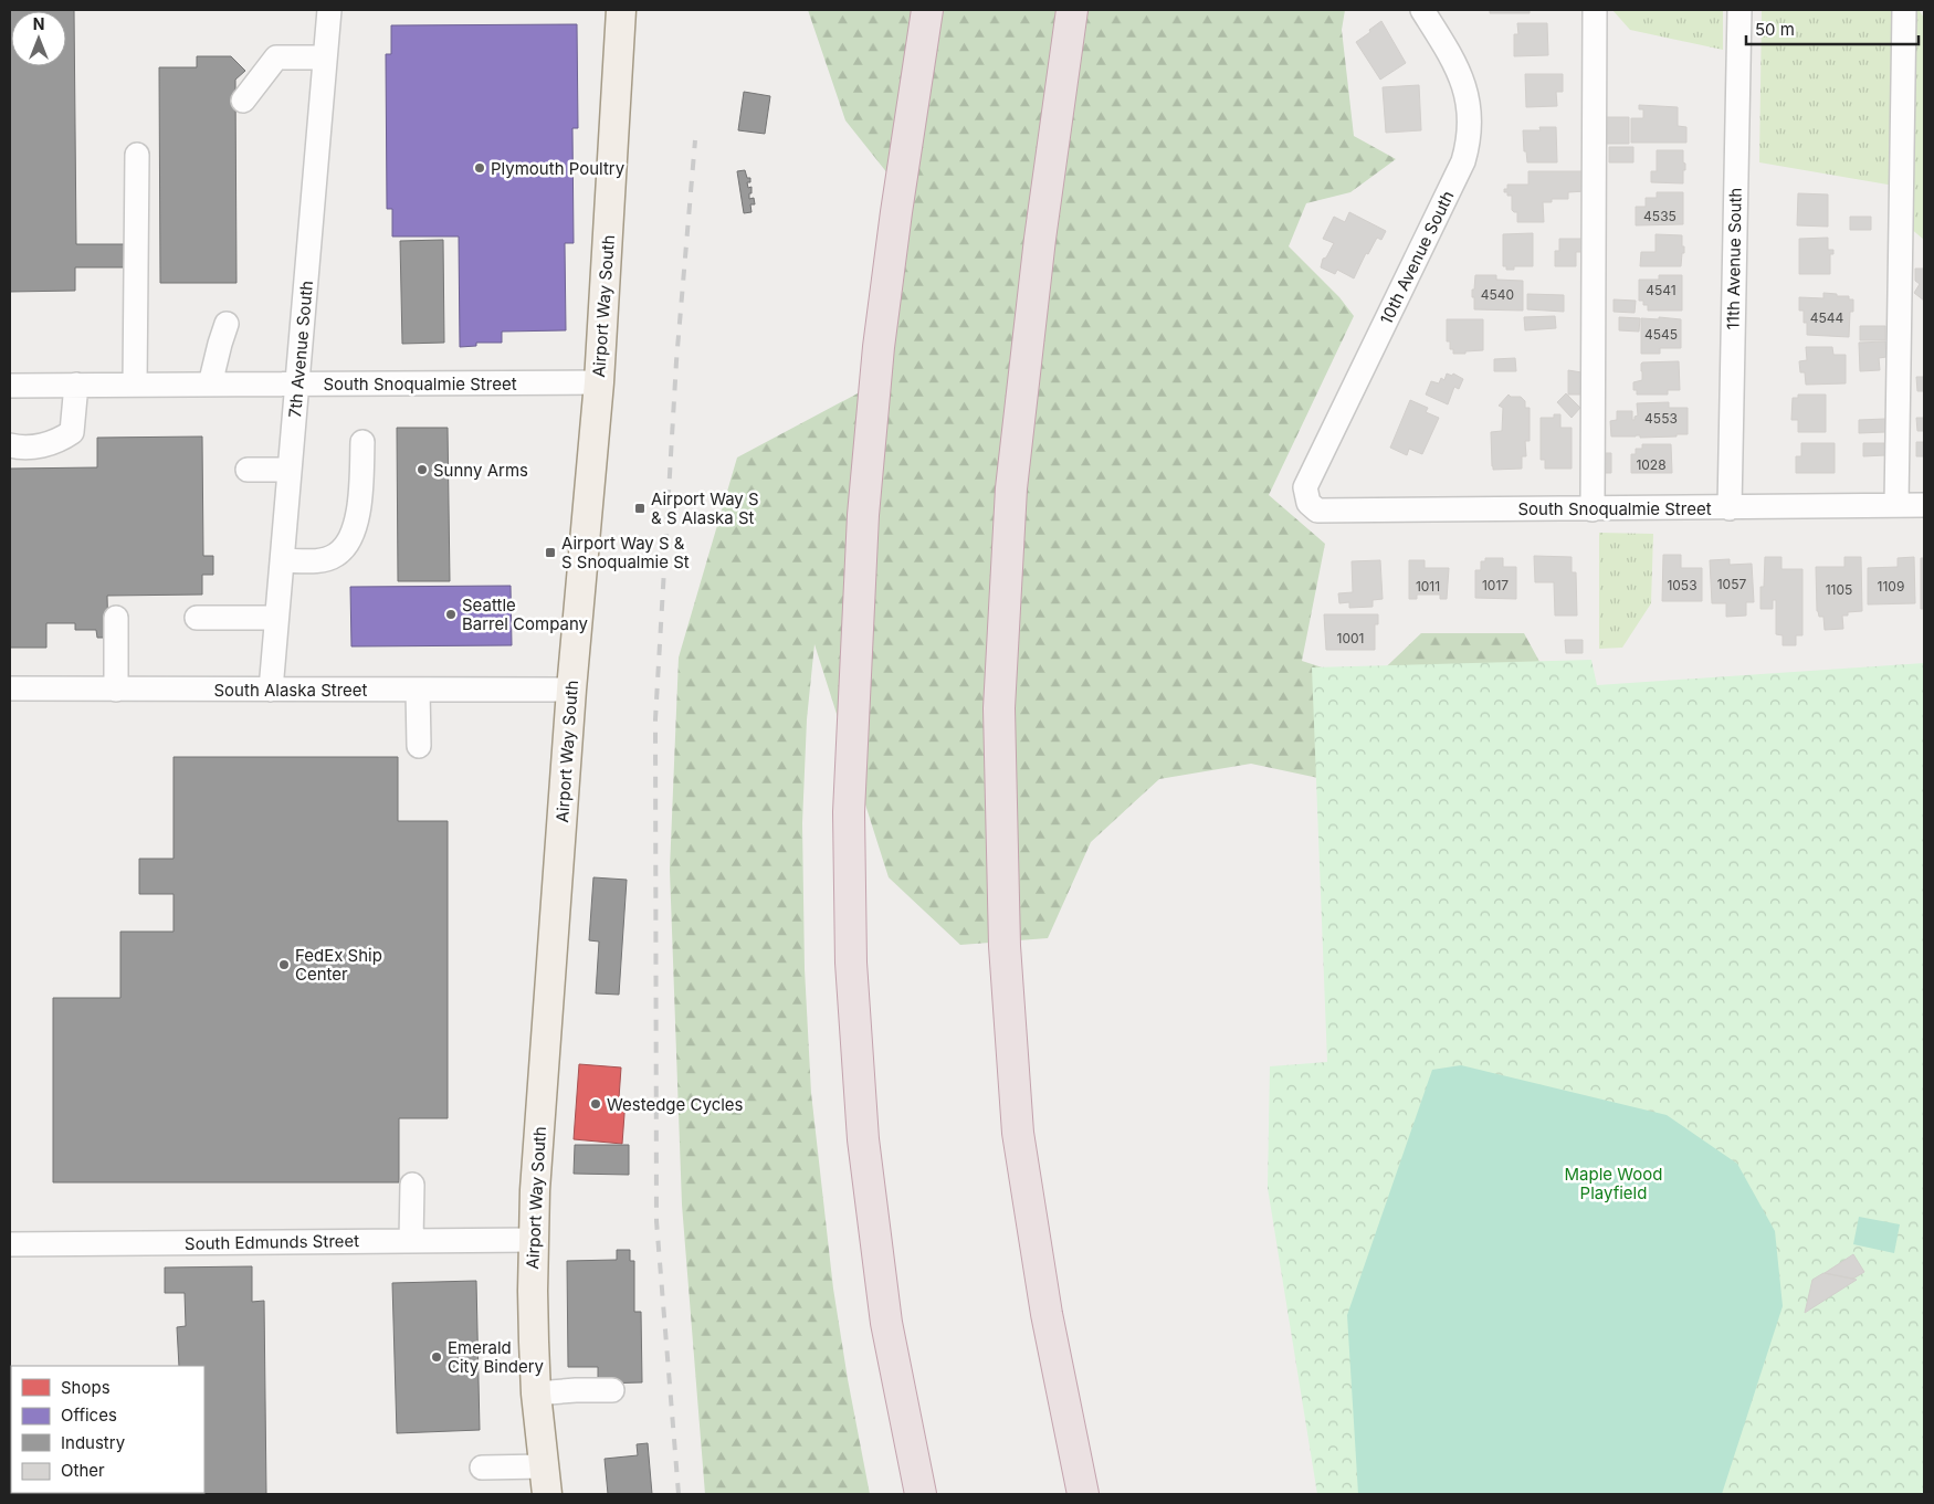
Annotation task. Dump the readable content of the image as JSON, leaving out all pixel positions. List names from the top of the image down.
{
  "streets": {
    "main road": ["Airport Way South"],
    "street": [
      "10th Avenue South",
      "11th Avenue South",
      "7th Avenue South",
      "South Snoqualmie Street",
      "South Alaska Street",
      "South Edmunds Street"
    ]
  },
  "crossings": [
    ["10th Avenue South", "South Snoqualmie Street"],
    ["11th Avenue South", "South Snoqualmie Street"],
    ["Airport Way South", "South Snoqualmie Street"],
    ["Airport Way South", "South Alaska Street"],
    ["Airport Way South", "South Edmunds Street"],
    ["7th Avenue South", "South Snoqualmie Street"],
    ["7th Avenue South", "South Alaska Street"]
  ],
  "parks": ["Maple Wood Playfield"],
  "places": {
    "other": [
      "Plymouth Poultry",
      "Sunny Arms",
      "Seattle Barrel Company",
      "FedEx Ship Center",
      "Westedge Cycles",
      "Emerald City Bindery"
    ],
    "transit": ["Airport Way S & S Alaska St", "Airport Way S & S Snoqualmie St"]
  },
  "house_numbers": [
    "4535",
    "4541",
    "4540",
    "4544",
    "4545",
    "4553",
    "1028",
    "1057",
    "1017",
    "1053",
    "1011",
    "1109",
    "1105",
    "1001"
  ],
  "legend": [
    "Shops",
    "Offices",
    "Industry",
    "Other"
  ],
  "scale_bar": "50 m",
  "north": "top"
}
